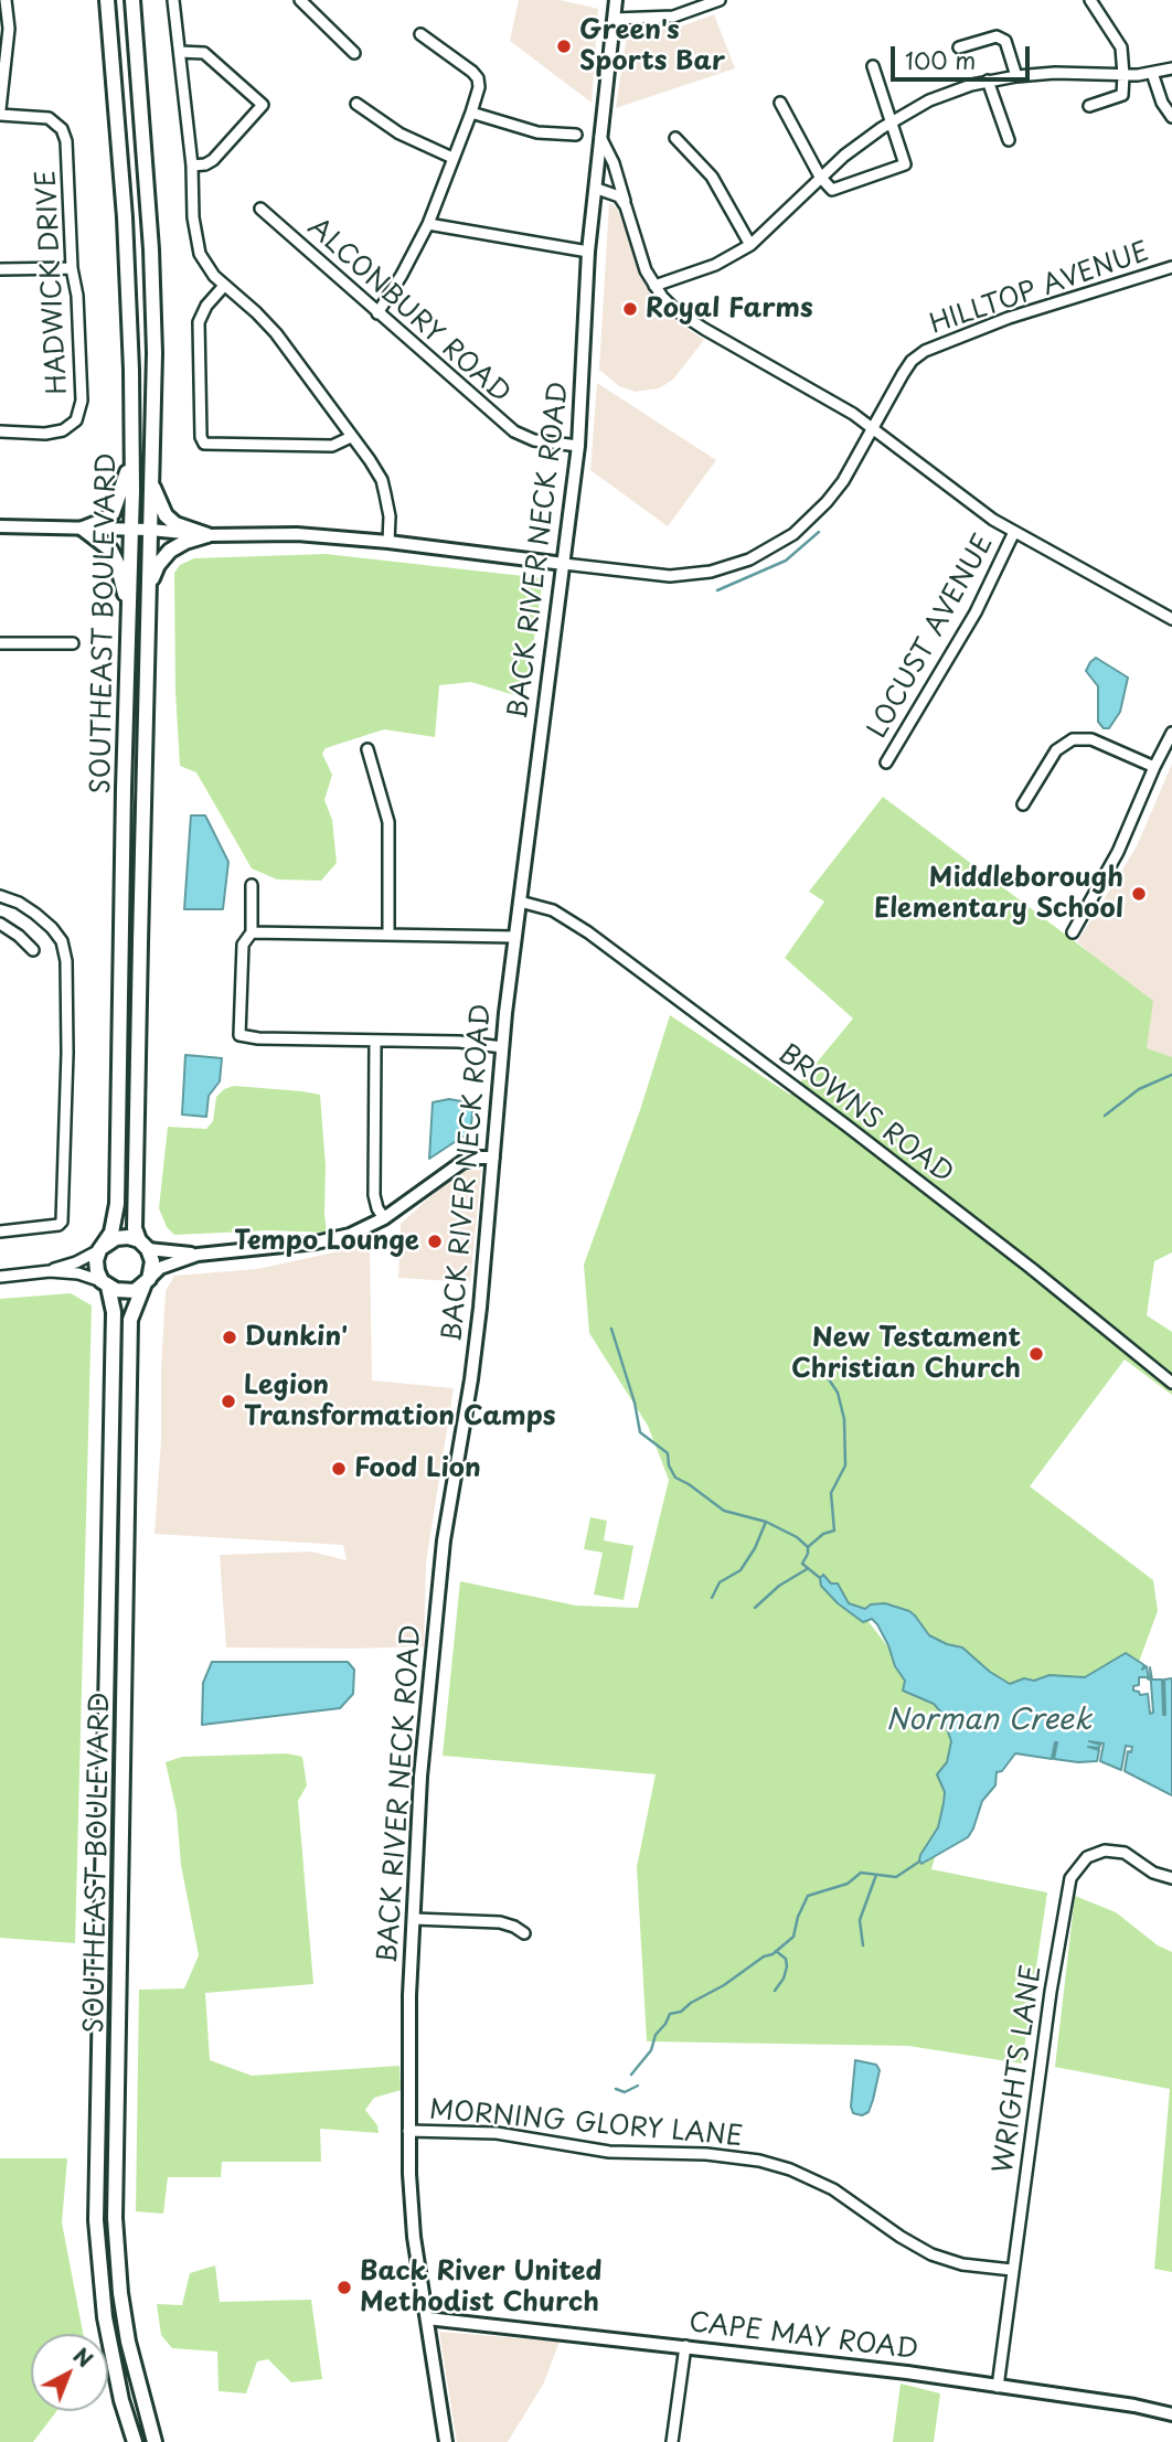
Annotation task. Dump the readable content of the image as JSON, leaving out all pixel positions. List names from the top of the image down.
{
  "streets": {
    "main road": ["SOUTHEAST BOULEVARD"],
    "street": [
      "HADWICK DRIVE",
      "HILLTOP AVENUE",
      "ALCONBURY ROAD",
      "BACK RIVER NECK ROAD",
      "LOCUST AVENUE",
      "BROWNS ROAD",
      "WRIGHTS LANE",
      "MORNING GLORY LANE",
      "CAPE MAY ROAD"
    ]
  },
  "crossings": [
    ["HILLTOP AVENUE", "BACK RIVER NECK ROAD"],
    ["ALCONBURY ROAD", "BACK RIVER NECK ROAD"],
    ["BACK RIVER NECK ROAD", "BROWNS ROAD"],
    ["BACK RIVER NECK ROAD", "MORNING GLORY LANE"],
    ["BACK RIVER NECK ROAD", "CAPE MAY ROAD"],
    ["WRIGHTS LANE", "MORNING GLORY LANE"],
    ["WRIGHTS LANE", "CAPE MAY ROAD"]
  ],
  "water": ["Norman Creek"],
  "places": [
    "Green's Sports Bar",
    "Royal Farms",
    "Middleborough Elementary School",
    "Tempo Lounge",
    "Dunkin'",
    "New Testament Christian Church",
    "Legion Transformation Camps",
    "Food Lion",
    "Back River United Methodist Church"
  ],
  "scale_bar": "100 m",
  "north": "top right"
}
